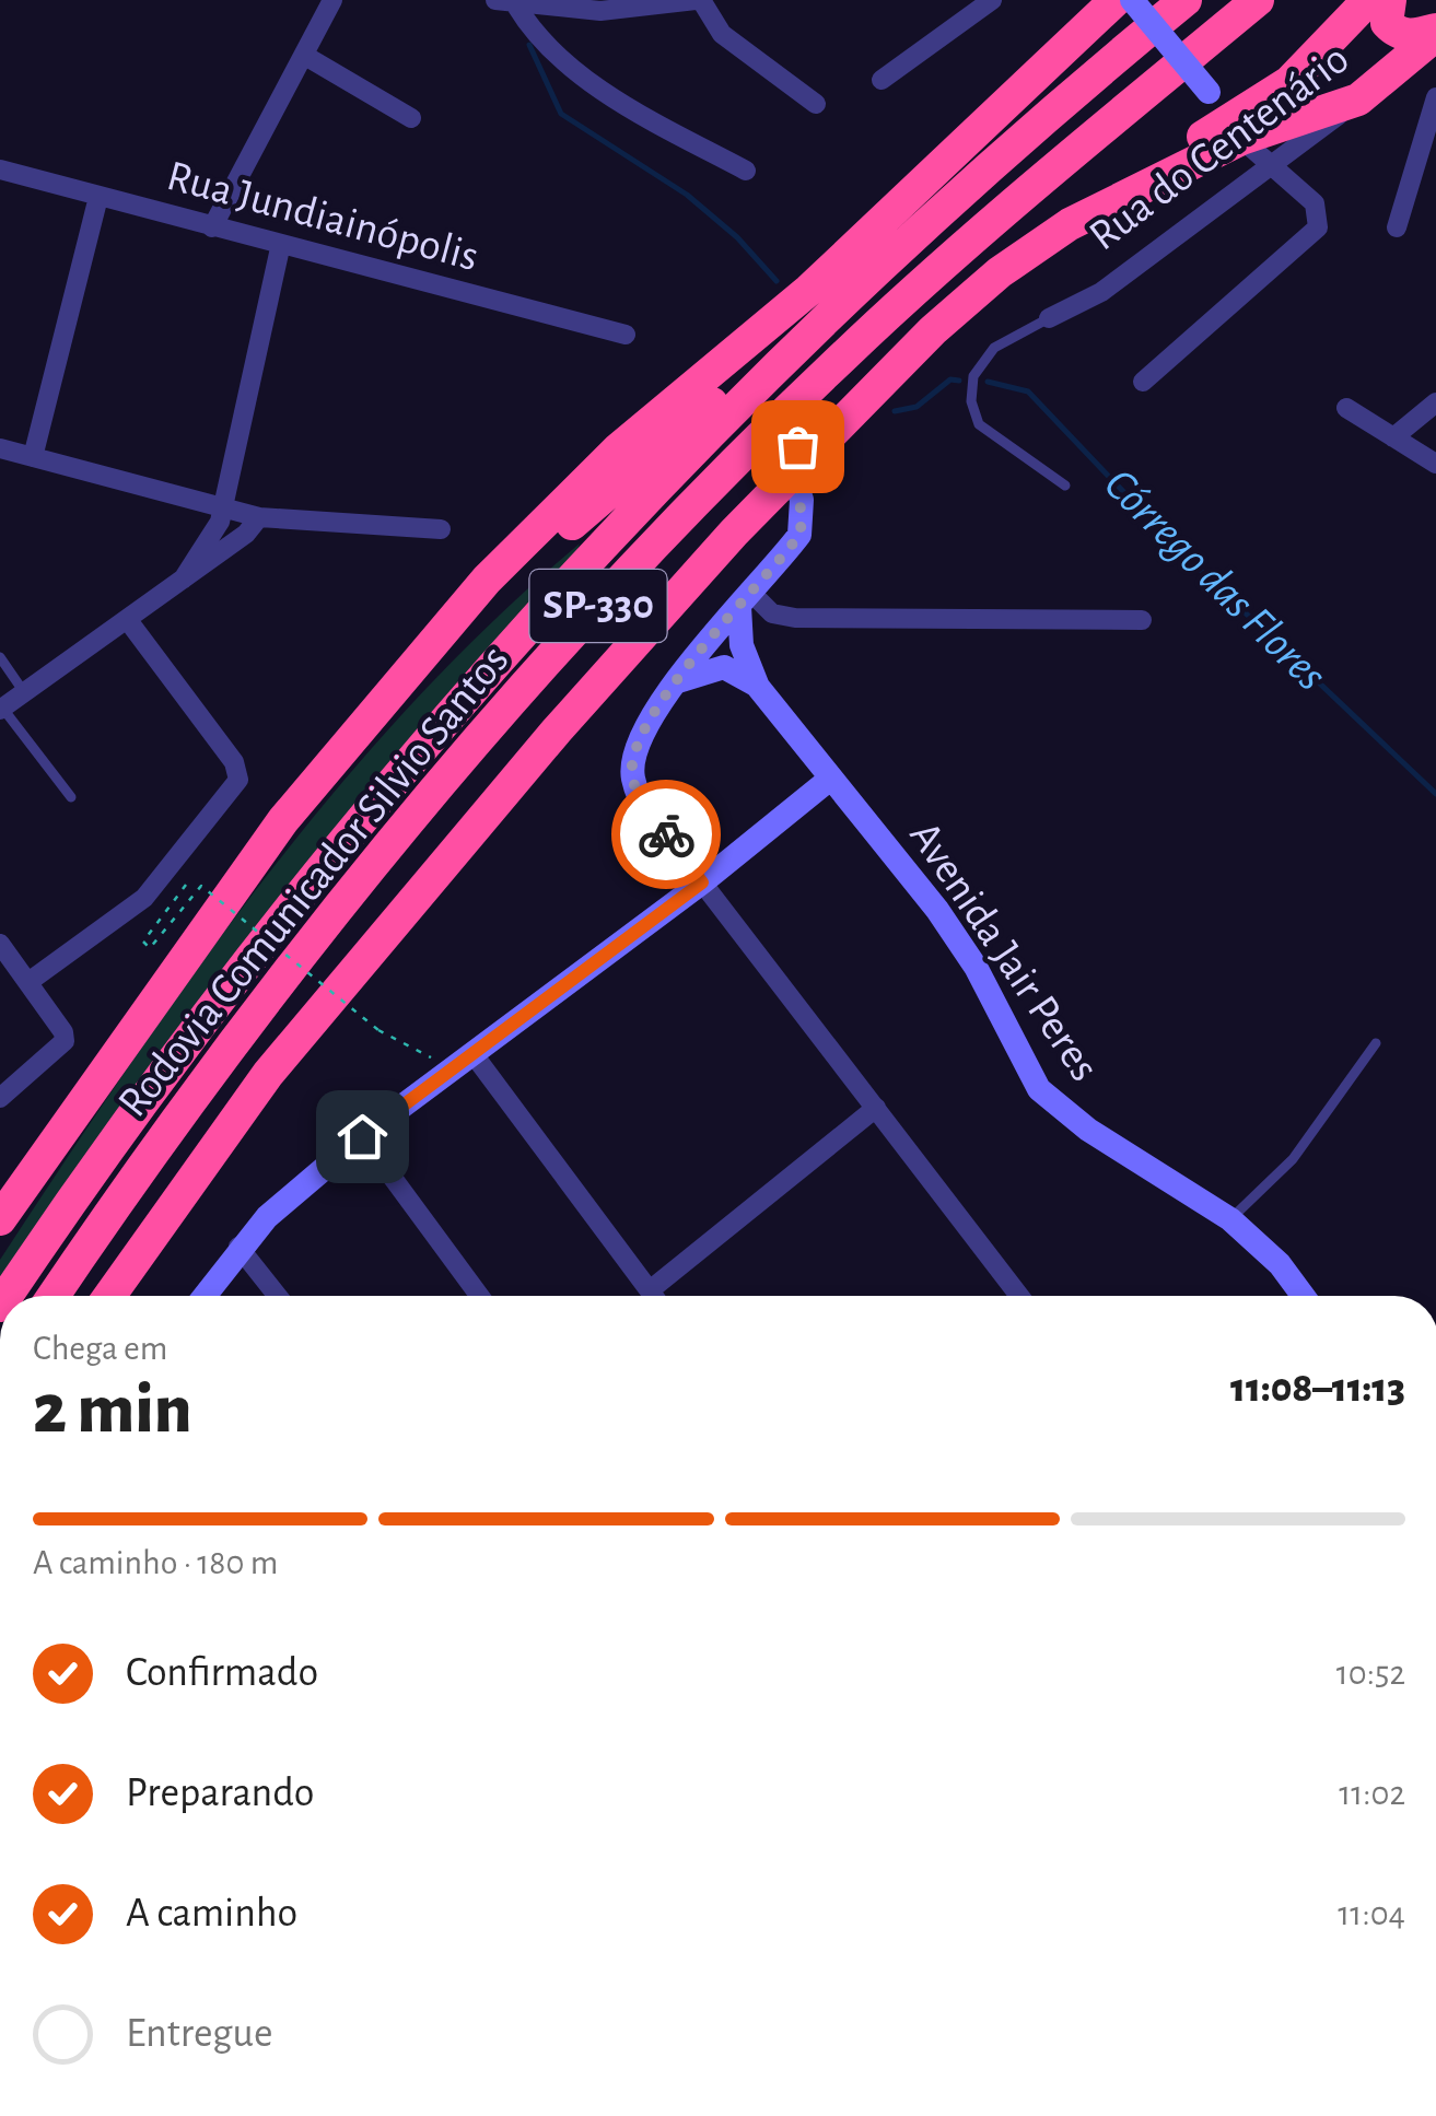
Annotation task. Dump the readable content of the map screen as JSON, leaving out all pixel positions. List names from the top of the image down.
{
  "streets": {
    "highway": ["Rua do Centenário", "SP-330", "Rodovia Comunicador Silvio Santos"],
    "street": ["Rua Jundiainópolis", "Avenida Jair Peres"]
  },
  "water": ["Córrego das Flores"],
  "page": {
    "heading": ["2 min", "Chega em", "11:08–11:13"],
    "bar": "A caminho · 180 m",
    "list": [
      ["Confirmado", "10:52"],
      ["Preparando", "11:02"],
      ["A caminho", "11:04"],
      "Entregue"
    ]
  }
}
